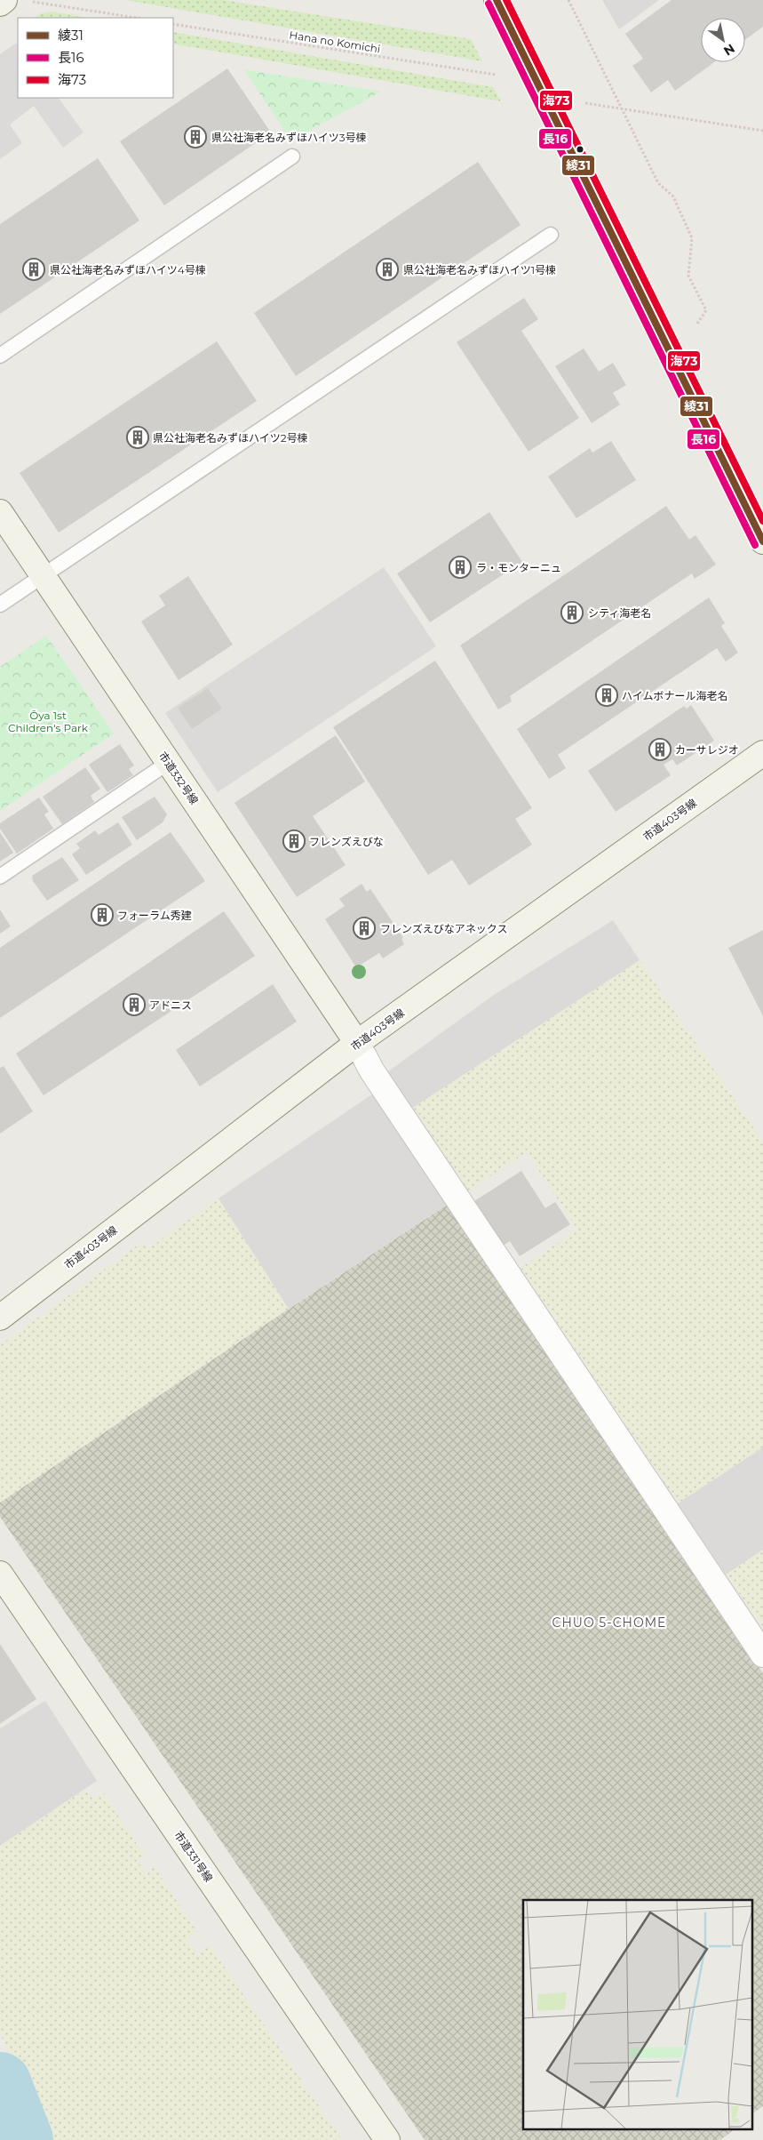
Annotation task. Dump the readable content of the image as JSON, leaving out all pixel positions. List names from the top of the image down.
{
  "streets": {
    "street": ["市道332号線", "市道403号線", "市道331号線"],
    "path": ["Hana no Komichi"]
  },
  "crossings": [
    ["市道332号線", "市道403号線"]
  ],
  "districts": ["CHUO 5-CHOME"],
  "parks": ["Ōya 1st Children's Park"],
  "places": {
    "building": [
      "県公社海老名みずほハイツ3号棟",
      "県公社海老名みずほハイツ4号棟",
      "県公社海老名みずほハイツ1号棟",
      "県公社海老名みずほハイツ2号棟",
      "ラ・モンターニュ",
      "シティ海老名",
      "ハイムボナール海老名",
      "カーサレジオ",
      "フレンズえびな",
      "フォーラム秀建",
      "フレンズえびなアネックス",
      "アドニス"
    ]
  },
  "lines": ["transit line 綾31", "transit line 海73", "transit line 長16"],
  "legend": ["綾31", "長16", "海73"],
  "north": "bottom right"
}
